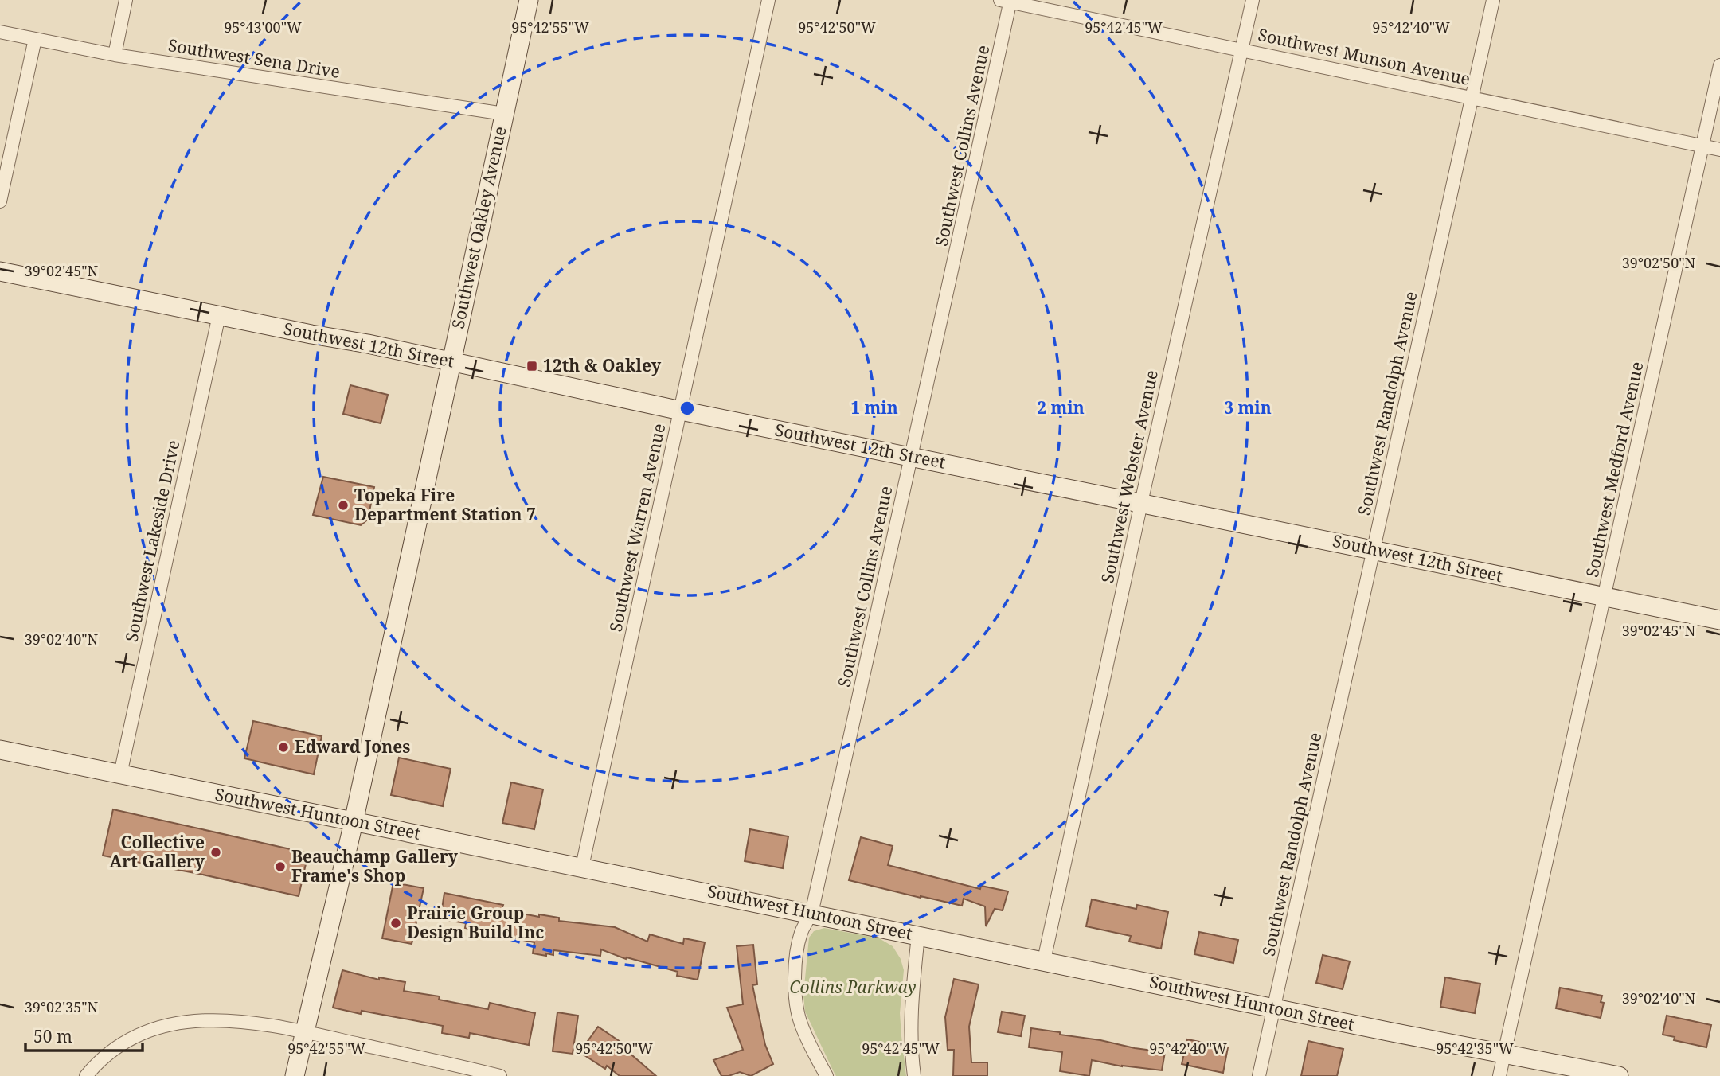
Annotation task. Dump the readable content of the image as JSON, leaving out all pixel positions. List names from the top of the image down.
{
  "streets": {
    "main road": ["Southwest Oakley Avenue", "Southwest 12th Street", "Southwest Huntoon Street"],
    "street": [
      "Southwest Munson Avenue",
      "Southwest Sena Drive",
      "Southwest Collins Avenue",
      "Southwest Randolph Avenue",
      "Southwest Medford Avenue",
      "Southwest Webster Avenue",
      "Southwest Warren Avenue",
      "Southwest Lakeside Drive"
    ]
  },
  "crossings": [
    ["Southwest Munson Avenue", "Southwest Collins Avenue"],
    ["Southwest Munson Avenue", "Southwest Randolph Avenue"],
    ["Southwest Munson Avenue", "Southwest Medford Avenue"],
    ["Southwest Munson Avenue", "Southwest Webster Avenue"],
    ["Southwest Sena Drive", "Southwest Oakley Avenue"],
    ["Southwest Collins Avenue", "Southwest 12th Street"],
    ["Southwest Collins Avenue", "Southwest Huntoon Street"],
    ["Southwest Oakley Avenue", "Southwest 12th Street"],
    ["Southwest Oakley Avenue", "Southwest Huntoon Street"],
    ["Southwest 12th Street", "Southwest Randolph Avenue"],
    ["Southwest 12th Street", "Southwest Medford Avenue"],
    ["Southwest 12th Street", "Southwest Webster Avenue"],
    ["Southwest 12th Street", "Southwest Warren Avenue"],
    ["Southwest 12th Street", "Southwest Lakeside Drive"],
    ["Southwest Randolph Avenue", "Southwest Huntoon Street"],
    ["Southwest Medford Avenue", "Southwest Huntoon Street"],
    ["Southwest Webster Avenue", "Southwest Huntoon Street"],
    ["Southwest Warren Avenue", "Southwest Huntoon Street"],
    ["Southwest Lakeside Drive", "Southwest Huntoon Street"]
  ],
  "parks": ["Collins Parkway"],
  "places": {
    "transit": ["12th & Oakley"],
    "other": [
      "Topeka Fire Department Station 7",
      "Edward Jones",
      "Collective Art Gallery",
      "Beauchamp Gallery Frame's Shop",
      "Prairie Group Design Build Inc"
    ]
  },
  "scale_bar": "50 m",
  "coordinates": [
    "95°43'00\"W",
    "95°42'55\"W",
    "95°42'50\"W",
    "95°42'45\"W",
    "95°42'40\"W",
    "39°02'50\"N",
    "39°02'45\"N",
    "39°02'40\"N",
    "39°02'35\"N",
    "95°42'35\"W"
  ],
  "rings": ["1 min", "2 min", "3 min"]
}
